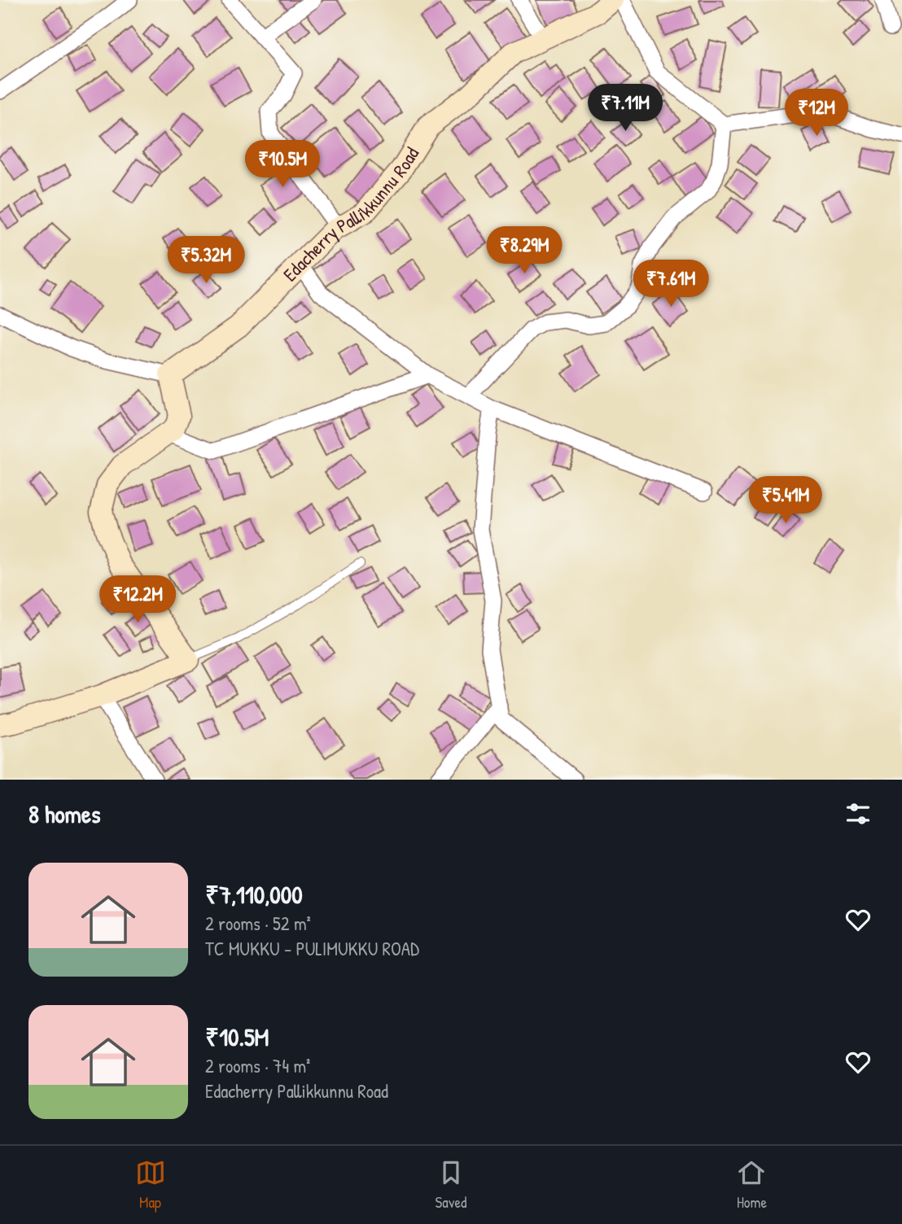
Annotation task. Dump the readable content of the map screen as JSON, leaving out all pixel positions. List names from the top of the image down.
{
  "streets": {
    "main road": ["Edacherry Pallikkunnu Road"]
  },
  "page": {
    "price": [
      "₹7.11M",
      "₹12M",
      "₹10.5M",
      "₹8.29M",
      "₹5.32M",
      "₹7.61M",
      "₹5.41M",
      "₹12.2M"
    ],
    "heading": "8 homes",
    "list": [
      {
        "name": "₹7,110,000",
        "note": "2 rooms · 52 m² · TC MUKKU - PULIMUKKU ROAD"
      },
      {
        "name": "₹10.5M",
        "note": "2 rooms · 74 m² · Edacherry Pallikkunnu Road"
      }
    ],
    "tabs": ["Map", "Saved", "Home"]
  }
}
